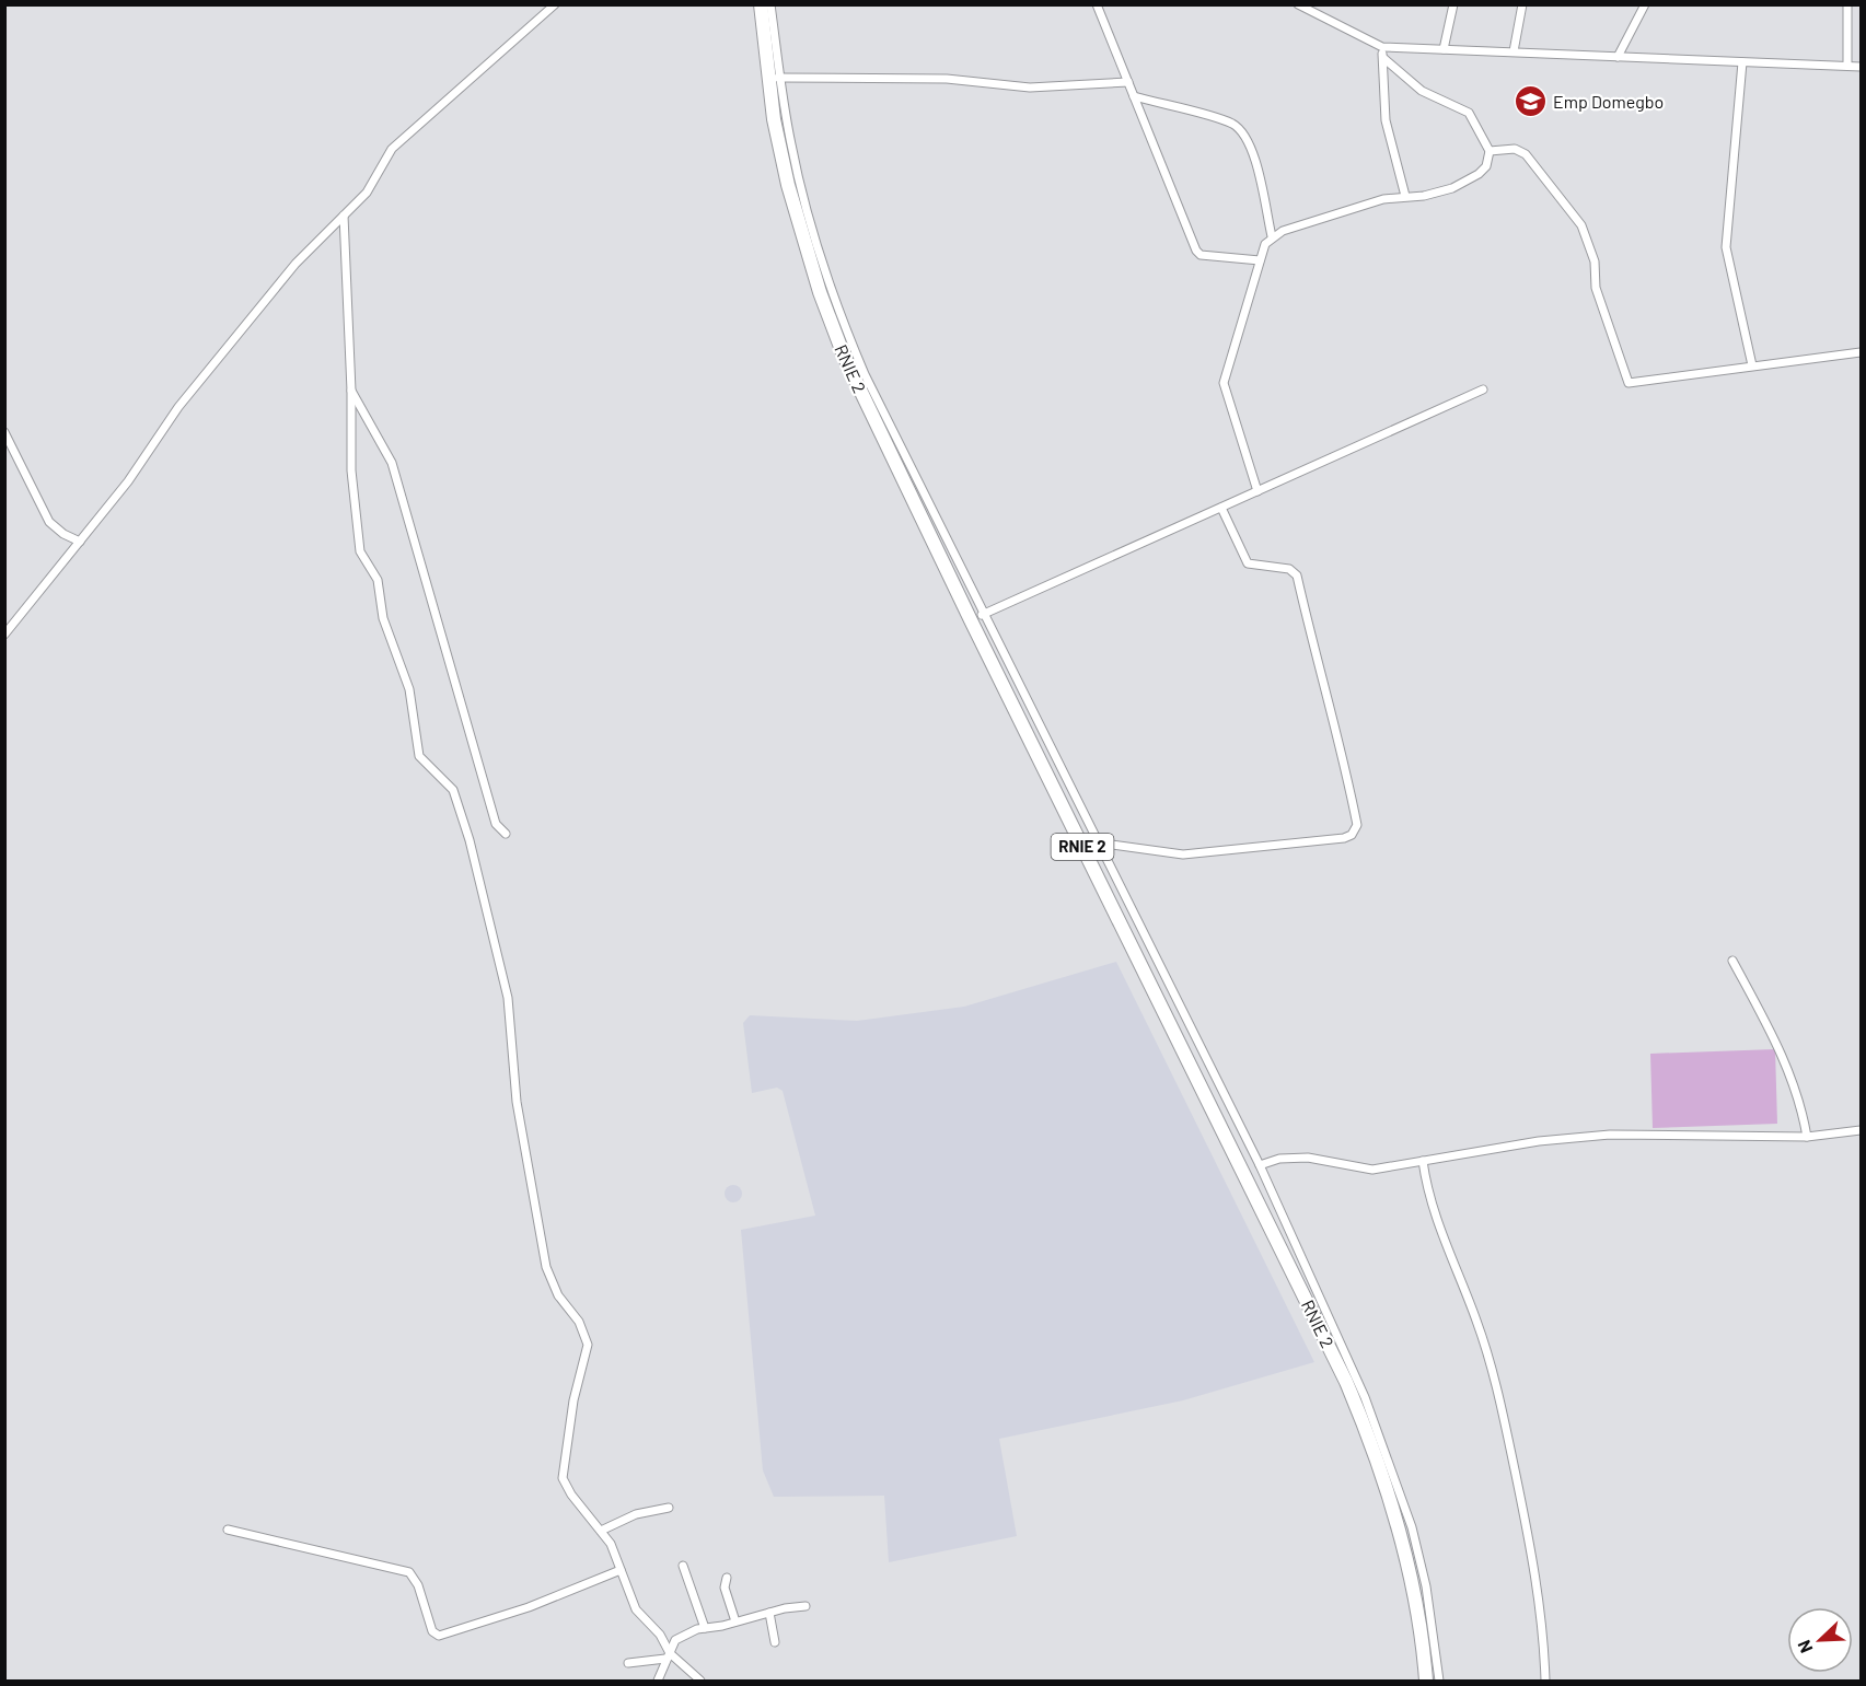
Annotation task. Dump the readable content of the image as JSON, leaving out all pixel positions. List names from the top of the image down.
{
  "streets": {
    "highway": ["RNIE 2"]
  },
  "places": {
    "school or university": ["Emp Domegbo"]
  },
  "north": "bottom left"
}
